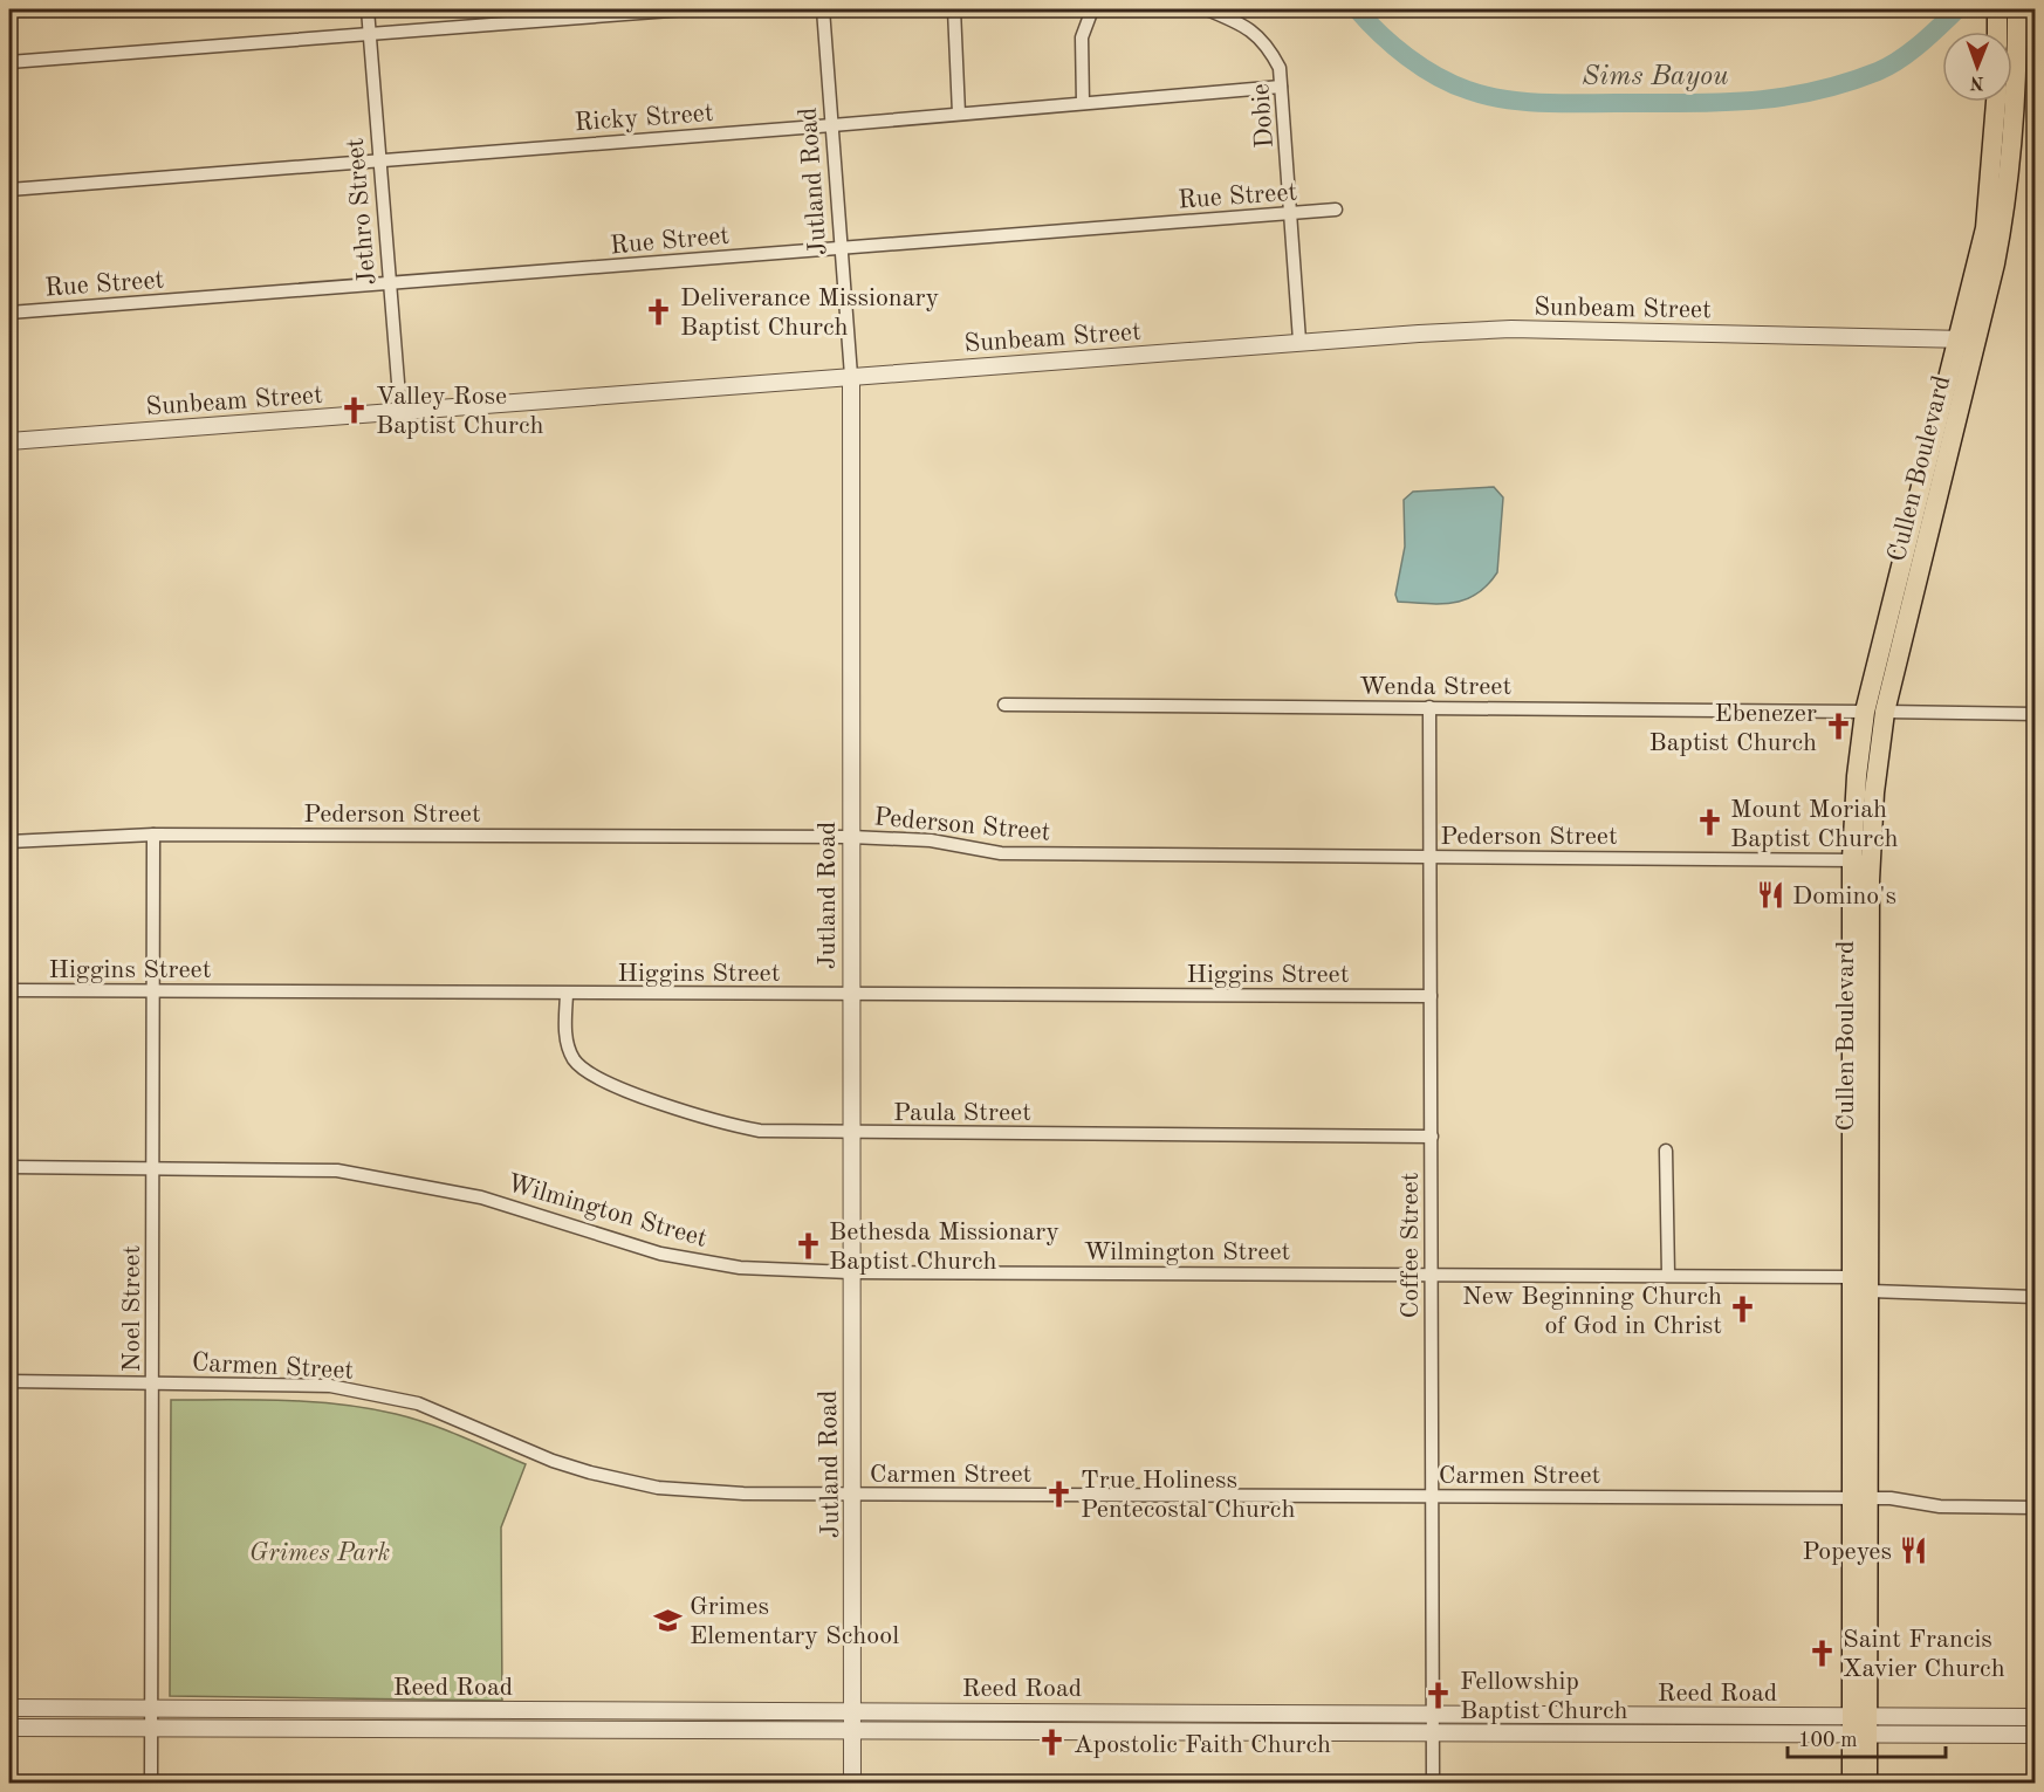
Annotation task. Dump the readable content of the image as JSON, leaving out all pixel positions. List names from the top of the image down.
{
  "streets": {
    "main road": ["Cullen Boulevard"],
    "street": [
      "Ricky Street",
      "Dobie",
      "Jutland Road",
      "Rue Street",
      "Jethro Street",
      "Sunbeam Street",
      "Wenda Street",
      "Pederson Street",
      "Higgins Street",
      "Paula Street",
      "Wilmington Street",
      "Coffee Street",
      "Noel Street",
      "Carmen Street",
      "Reed Road"
    ]
  },
  "crossings": [
    ["Ricky Street", "Dobie"],
    ["Ricky Street", "Jutland Road"],
    ["Ricky Street", "Jethro Street"],
    ["Dobie", "Rue Street"],
    ["Dobie", "Sunbeam Street"],
    ["Jutland Road", "Rue Street"],
    ["Jutland Road", "Sunbeam Street"],
    ["Jutland Road", "Pederson Street"],
    ["Jutland Road", "Higgins Street"],
    ["Jutland Road", "Paula Street"],
    ["Jutland Road", "Wilmington Street"],
    ["Jutland Road", "Carmen Street"],
    ["Jutland Road", "Reed Road"],
    ["Rue Street", "Jethro Street"],
    ["Jethro Street", "Sunbeam Street"],
    ["Sunbeam Street", "Cullen Boulevard"],
    ["Cullen Boulevard", "Wenda Street"],
    ["Cullen Boulevard", "Pederson Street"],
    ["Cullen Boulevard", "Wilmington Street"],
    ["Cullen Boulevard", "Carmen Street"],
    ["Cullen Boulevard", "Reed Road"],
    ["Wenda Street", "Coffee Street"],
    ["Pederson Street", "Coffee Street"],
    ["Pederson Street", "Noel Street"],
    ["Higgins Street", "Paula Street"],
    ["Higgins Street", "Coffee Street"],
    ["Higgins Street", "Noel Street"],
    ["Paula Street", "Coffee Street"],
    ["Wilmington Street", "Coffee Street"],
    ["Wilmington Street", "Noel Street"],
    ["Coffee Street", "Carmen Street"],
    ["Coffee Street", "Reed Road"],
    ["Noel Street", "Carmen Street"],
    ["Noel Street", "Reed Road"]
  ],
  "water": ["Sims Bayou"],
  "parks": ["Grimes Park"],
  "places": {
    "church": [
      "Deliverance Missionary Baptist Church",
      "Valley Rose Baptist Church",
      "Ebenezer Baptist Church",
      "Mount Moriah Baptist Church",
      "Bethesda Missionary Baptist Church",
      "New Beginning Church of God in Christ",
      "True Holiness Pentecostal Church",
      "Saint Francis Xavier Church",
      "Fellowship Baptist Church",
      "Apostolic Faith Church"
    ],
    "restaurant": ["Domino's", "Popeyes"],
    "school or university": ["Grimes Elementary School"]
  },
  "scale_bar": "100 m",
  "north": "bottom"
}
